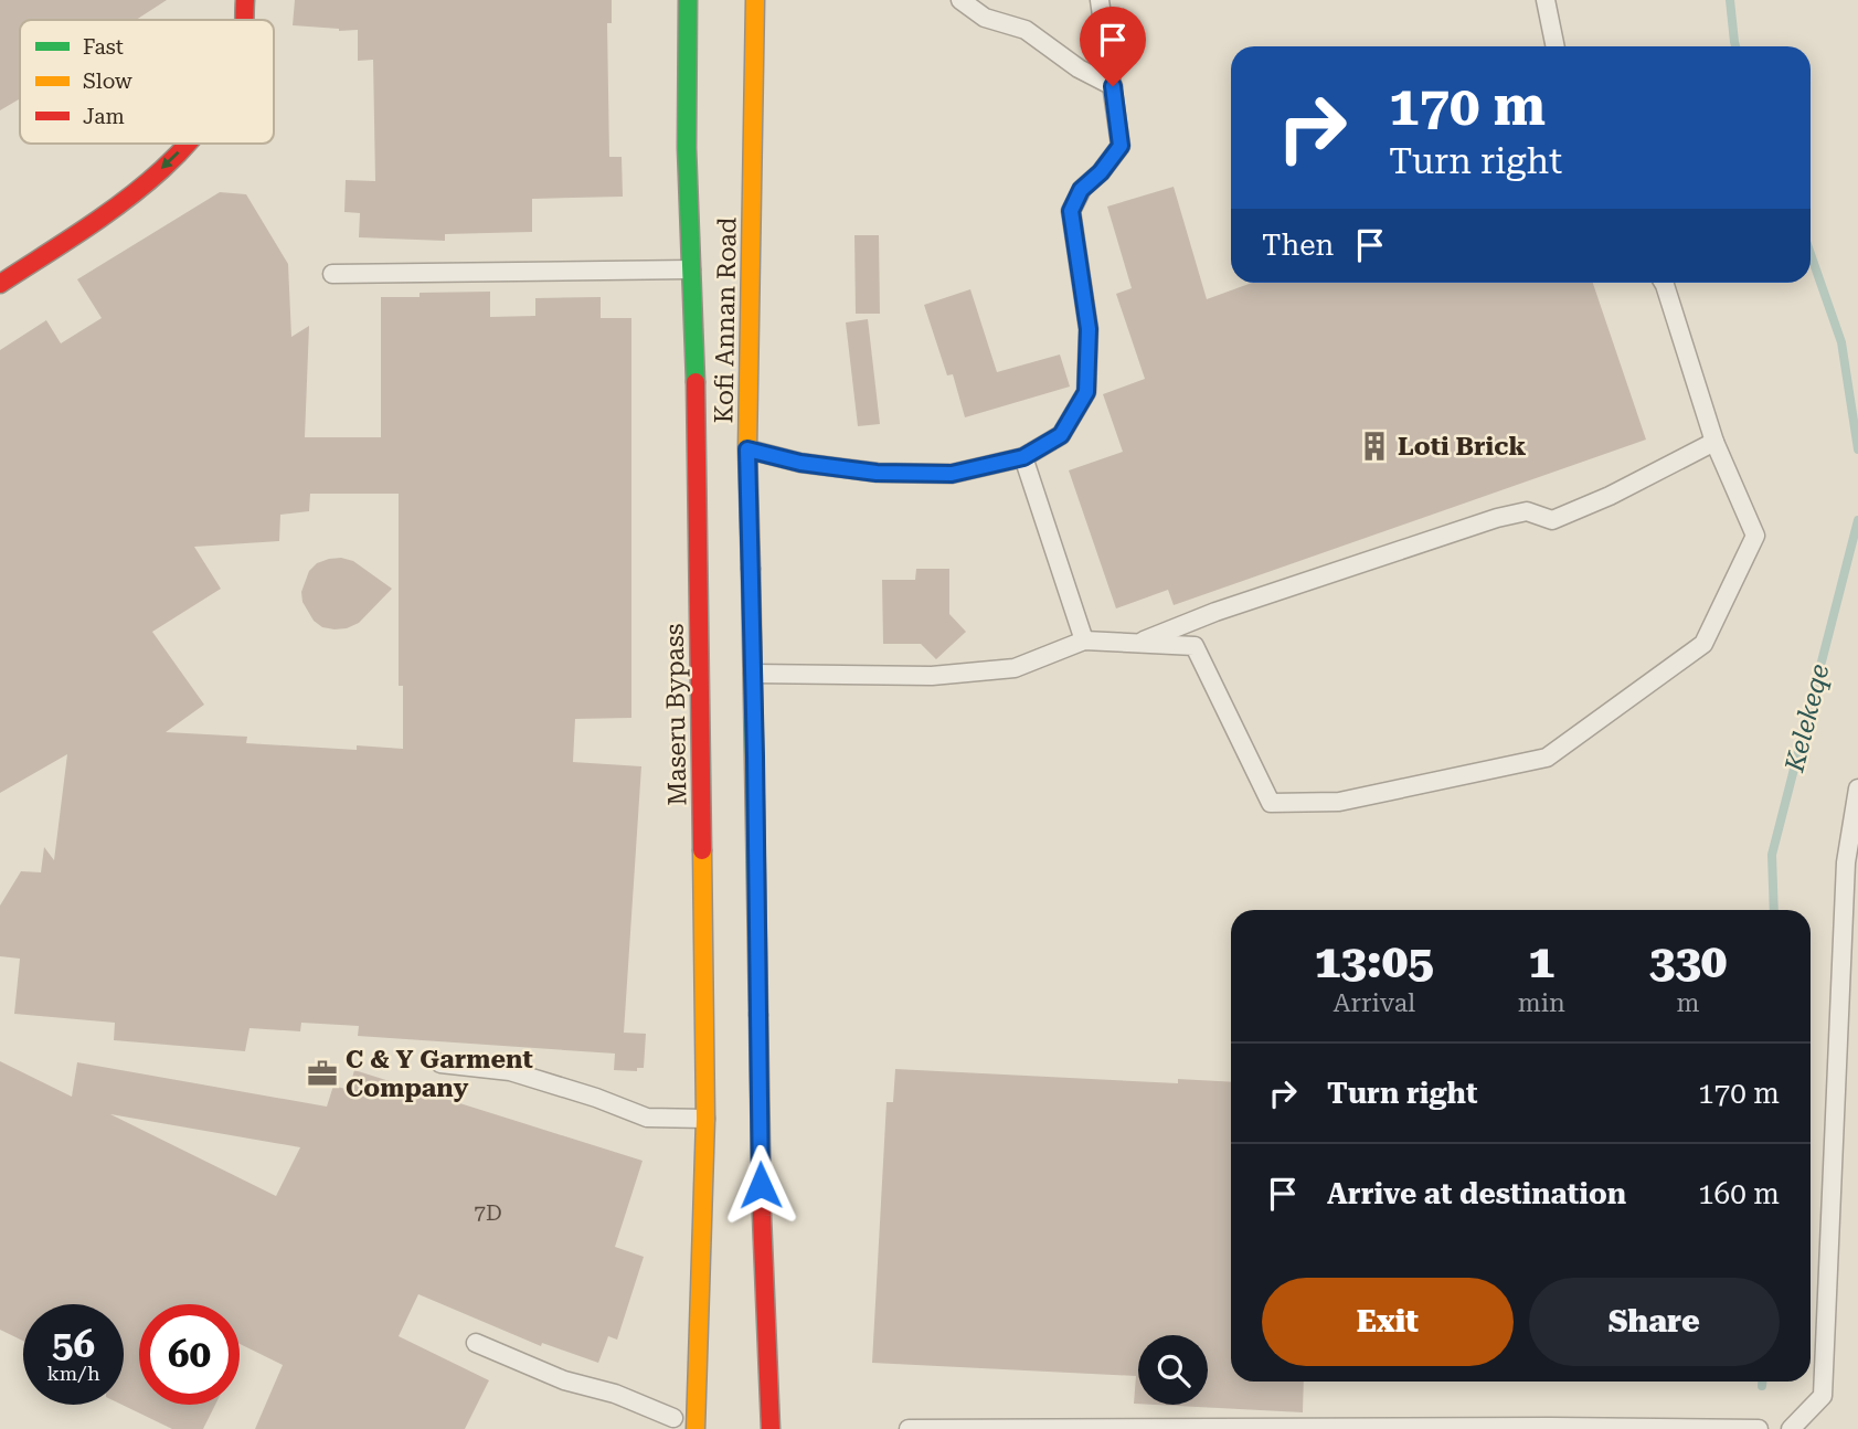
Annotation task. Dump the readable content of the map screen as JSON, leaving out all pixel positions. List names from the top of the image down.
{
  "streets": {
    "street": ["Kofi Annan Road", "Maseru Bypass"]
  },
  "water": ["Kelekeqe"],
  "places": {
    "building": ["Loti Brick"],
    "office": ["C & Y Garment Company"]
  },
  "house_numbers": ["7D"],
  "legend": ["Fast", "Slow", "Jam"],
  "page": {
    "turn": ["170 m", "Turn right"],
    "then": "Then",
    "eta": [
      "13:05",
      "Arrival",
      "1",
      "min",
      "330",
      "m"
    ],
    "list": [
      {
        "name": "Turn right",
        "value": "170 m"
      },
      {
        "name": "Arrive at destination",
        "value": "160 m"
      }
    ],
    "buttons": ["Exit", "Share"],
    "speed": "56 km/h",
    "limit": "60"
  }
}
